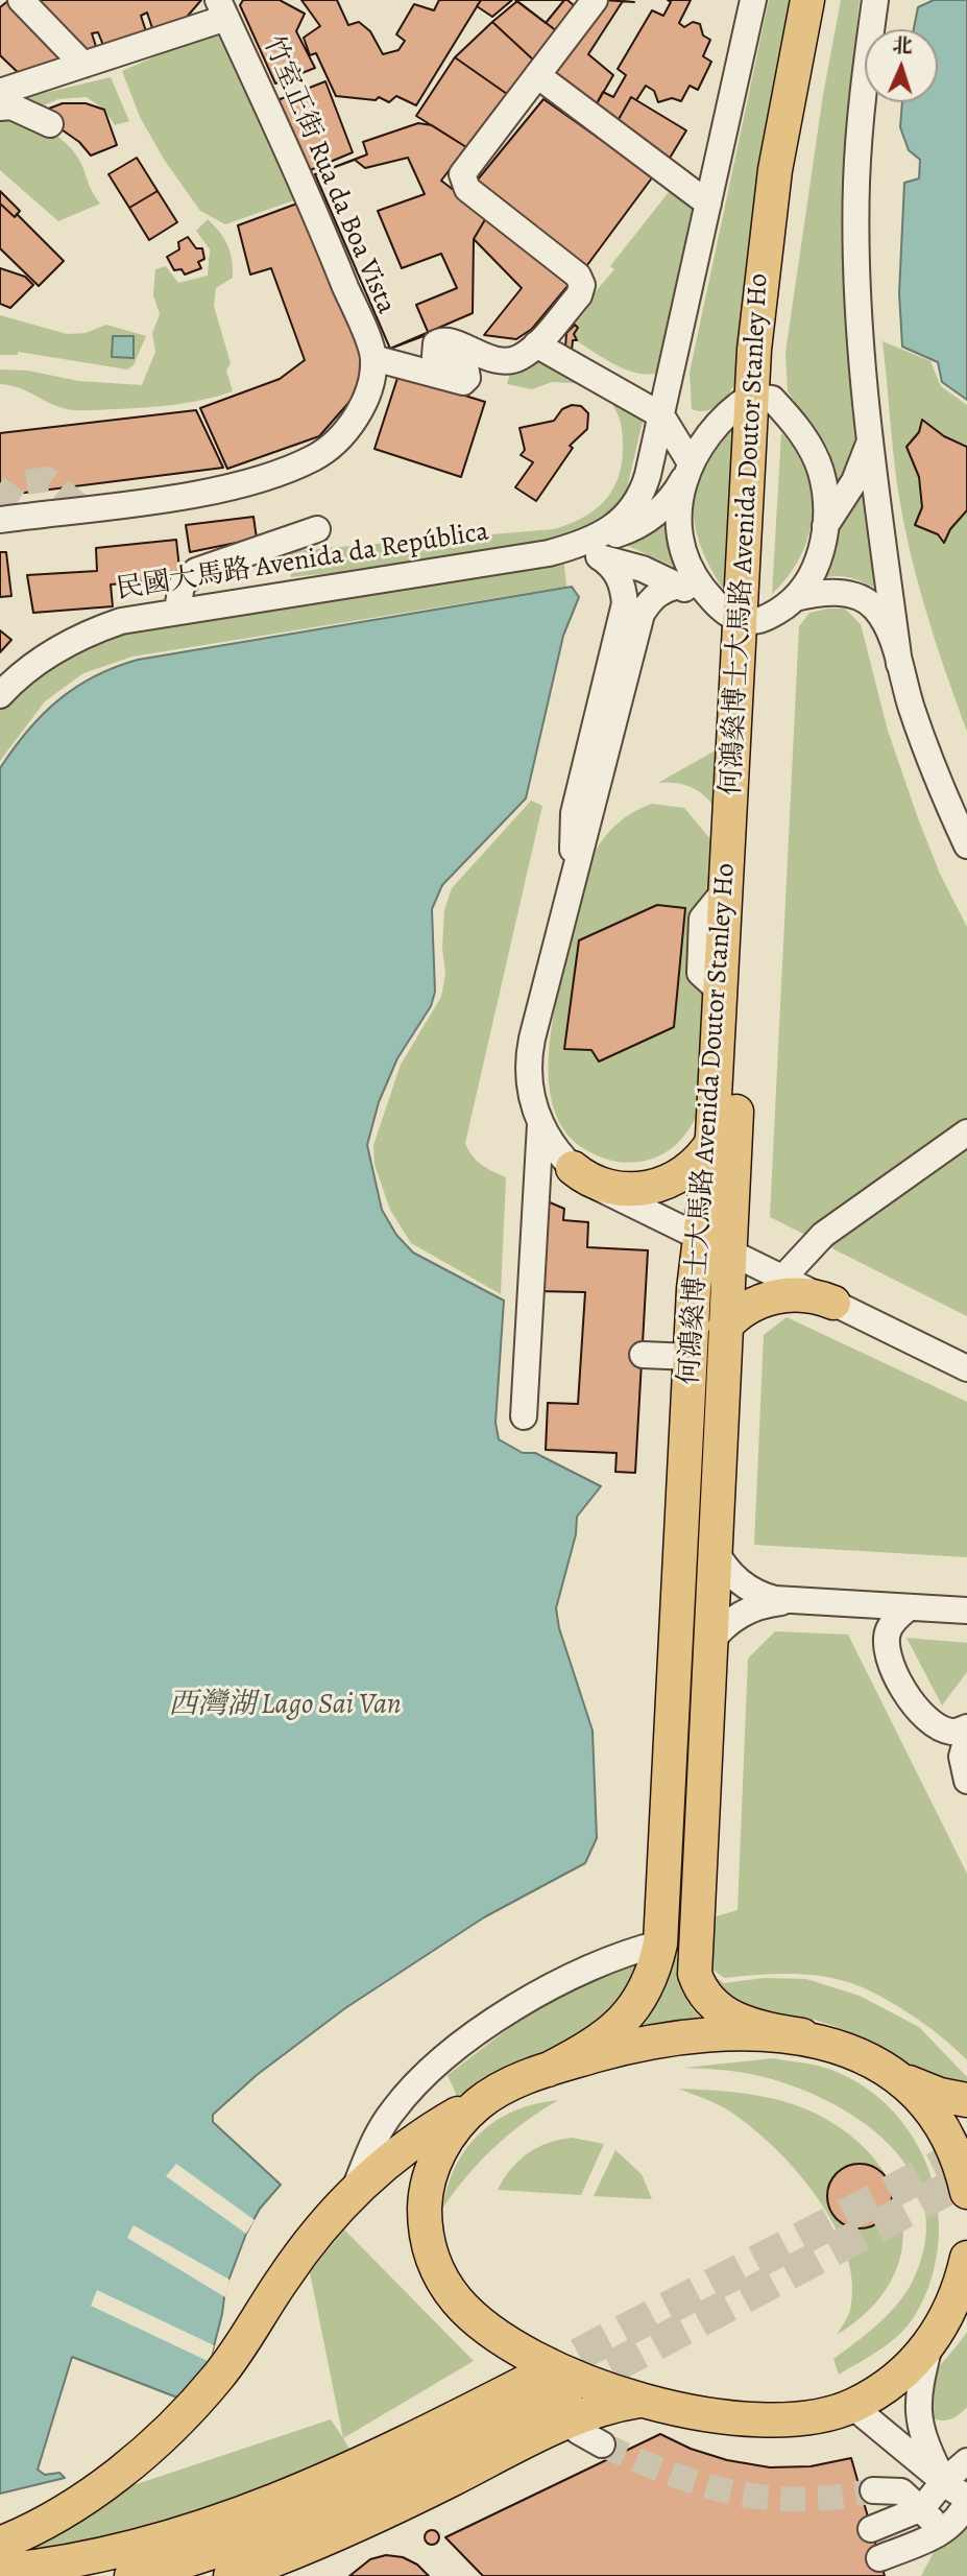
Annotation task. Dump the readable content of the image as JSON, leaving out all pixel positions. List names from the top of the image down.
{
  "streets": {
    "main road": ["何鴻燊博士大馬路 Avenida Doutor Stanley Ho"],
    "street": ["竹室正街 Rua da Boa Vista", "民國大馬路 Avenida da República"]
  },
  "crossings": [
    ["何鴻燊博士大馬路 Avenida Doutor Stanley Ho", "民國大馬路 Avenida da República"]
  ],
  "water": ["西灣湖 Lago Sai Van"],
  "north": "top"
}
